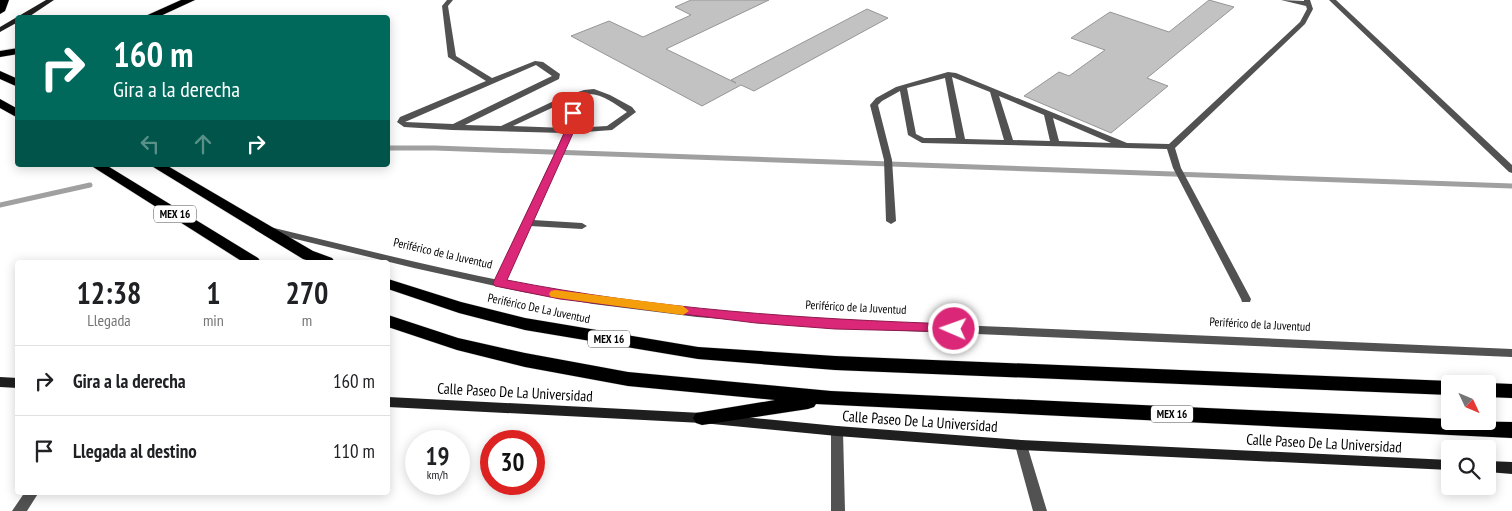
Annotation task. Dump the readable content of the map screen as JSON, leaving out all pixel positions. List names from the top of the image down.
{
  "streets": {
    "highway": ["MEX 16", "Periférico De La Juventud"],
    "street": ["Periférico de la Juventud", "Calle Paseo De La Universidad"]
  },
  "crossings": [
    ["MEX 16", "Periférico de la Juventud"]
  ],
  "north": "bottom right",
  "page": {
    "turn": ["160 m", "Gira a la derecha"],
    "eta": [
      "12:38",
      "Llegada",
      "1",
      "min",
      "270",
      "m"
    ],
    "list": [
      {
        "name": "Gira a la derecha",
        "value": "160 m"
      },
      {
        "name": "Llegada al destino",
        "value": "110 m"
      }
    ],
    "speed": "19 km/h",
    "limit": "30"
  }
}
